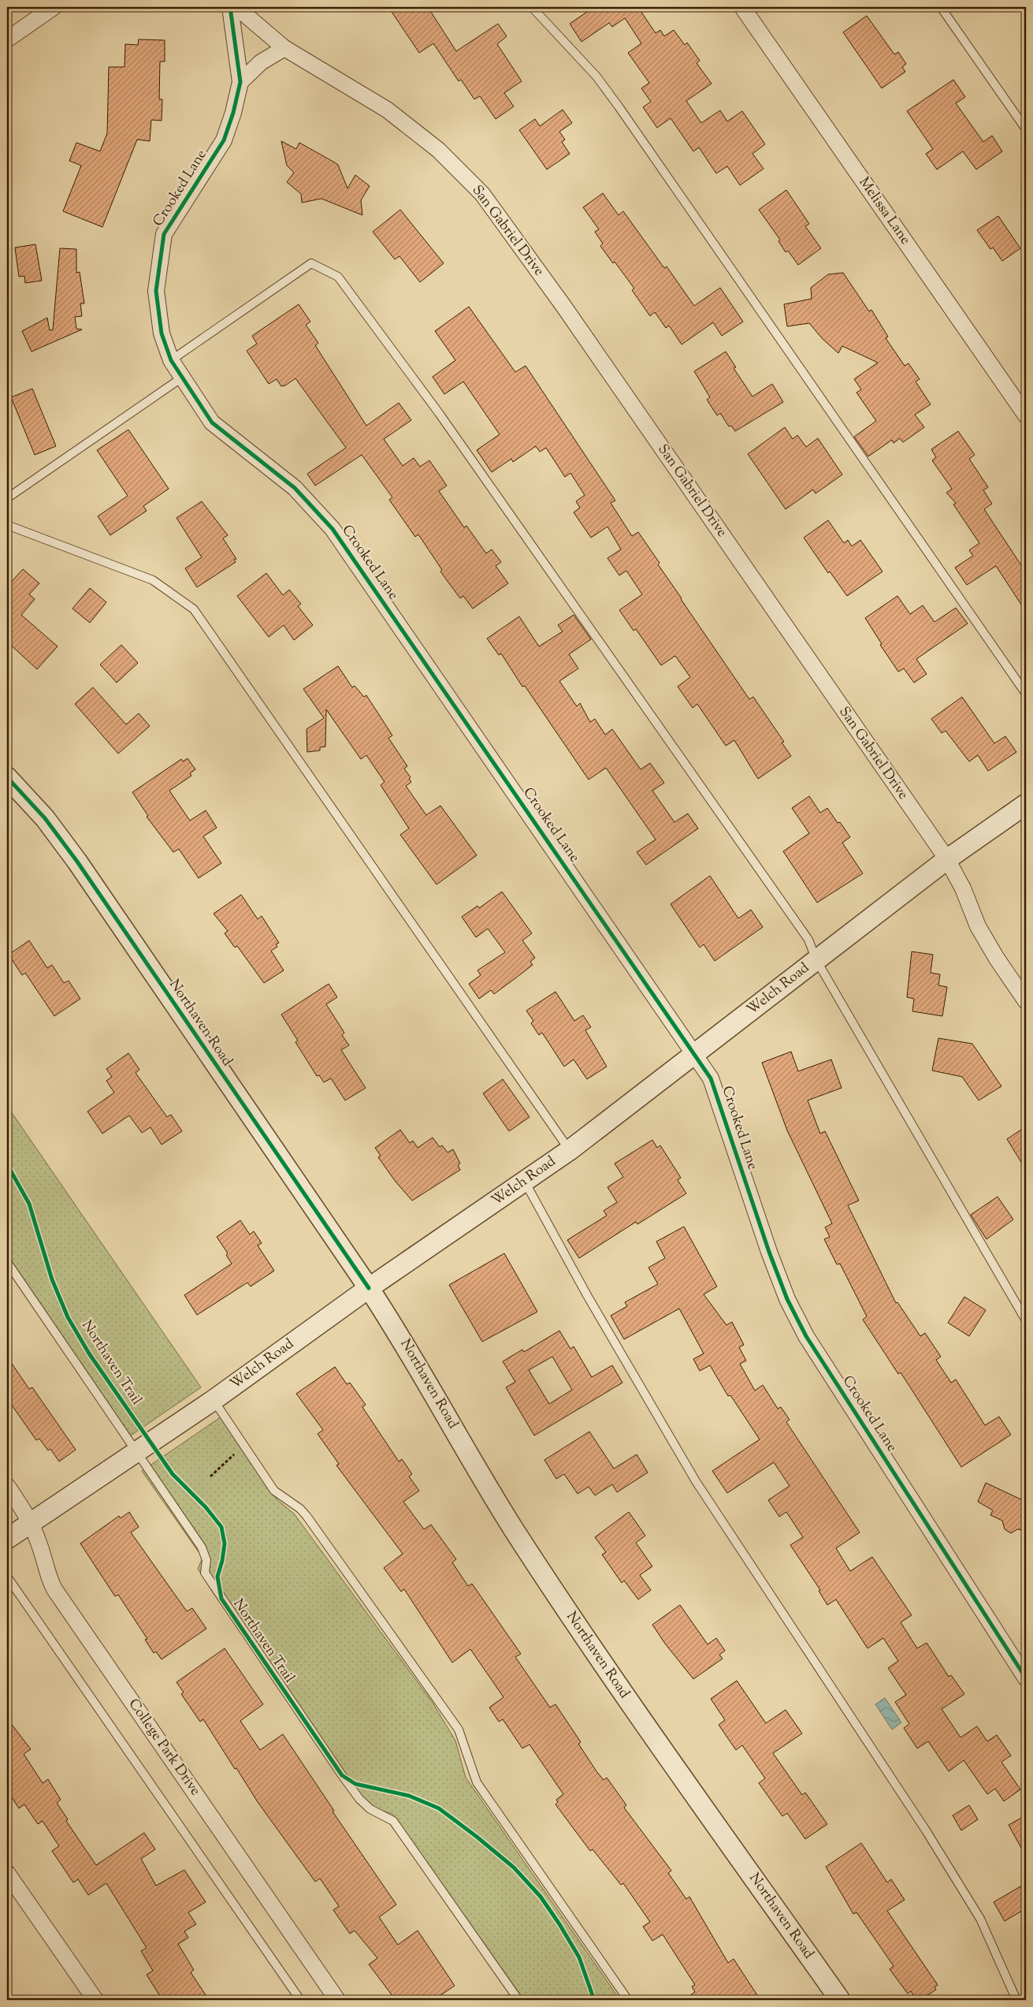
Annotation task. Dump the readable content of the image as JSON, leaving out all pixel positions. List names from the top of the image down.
{
  "streets": {
    "street": [
      "Crooked Lane",
      "Melissa Lane",
      "San Gabriel Drive",
      "Welch Road",
      "Northaven Road",
      "College Park Drive"
    ],
    "lane": ["Northaven Trail"]
  },
  "crossings": [
    ["Crooked Lane", "Welch Road"],
    ["San Gabriel Drive", "Welch Road"],
    ["Welch Road", "Northaven Road"],
    ["Welch Road", "Northaven Trail"],
    ["Welch Road", "College Park Drive"]
  ]
}
